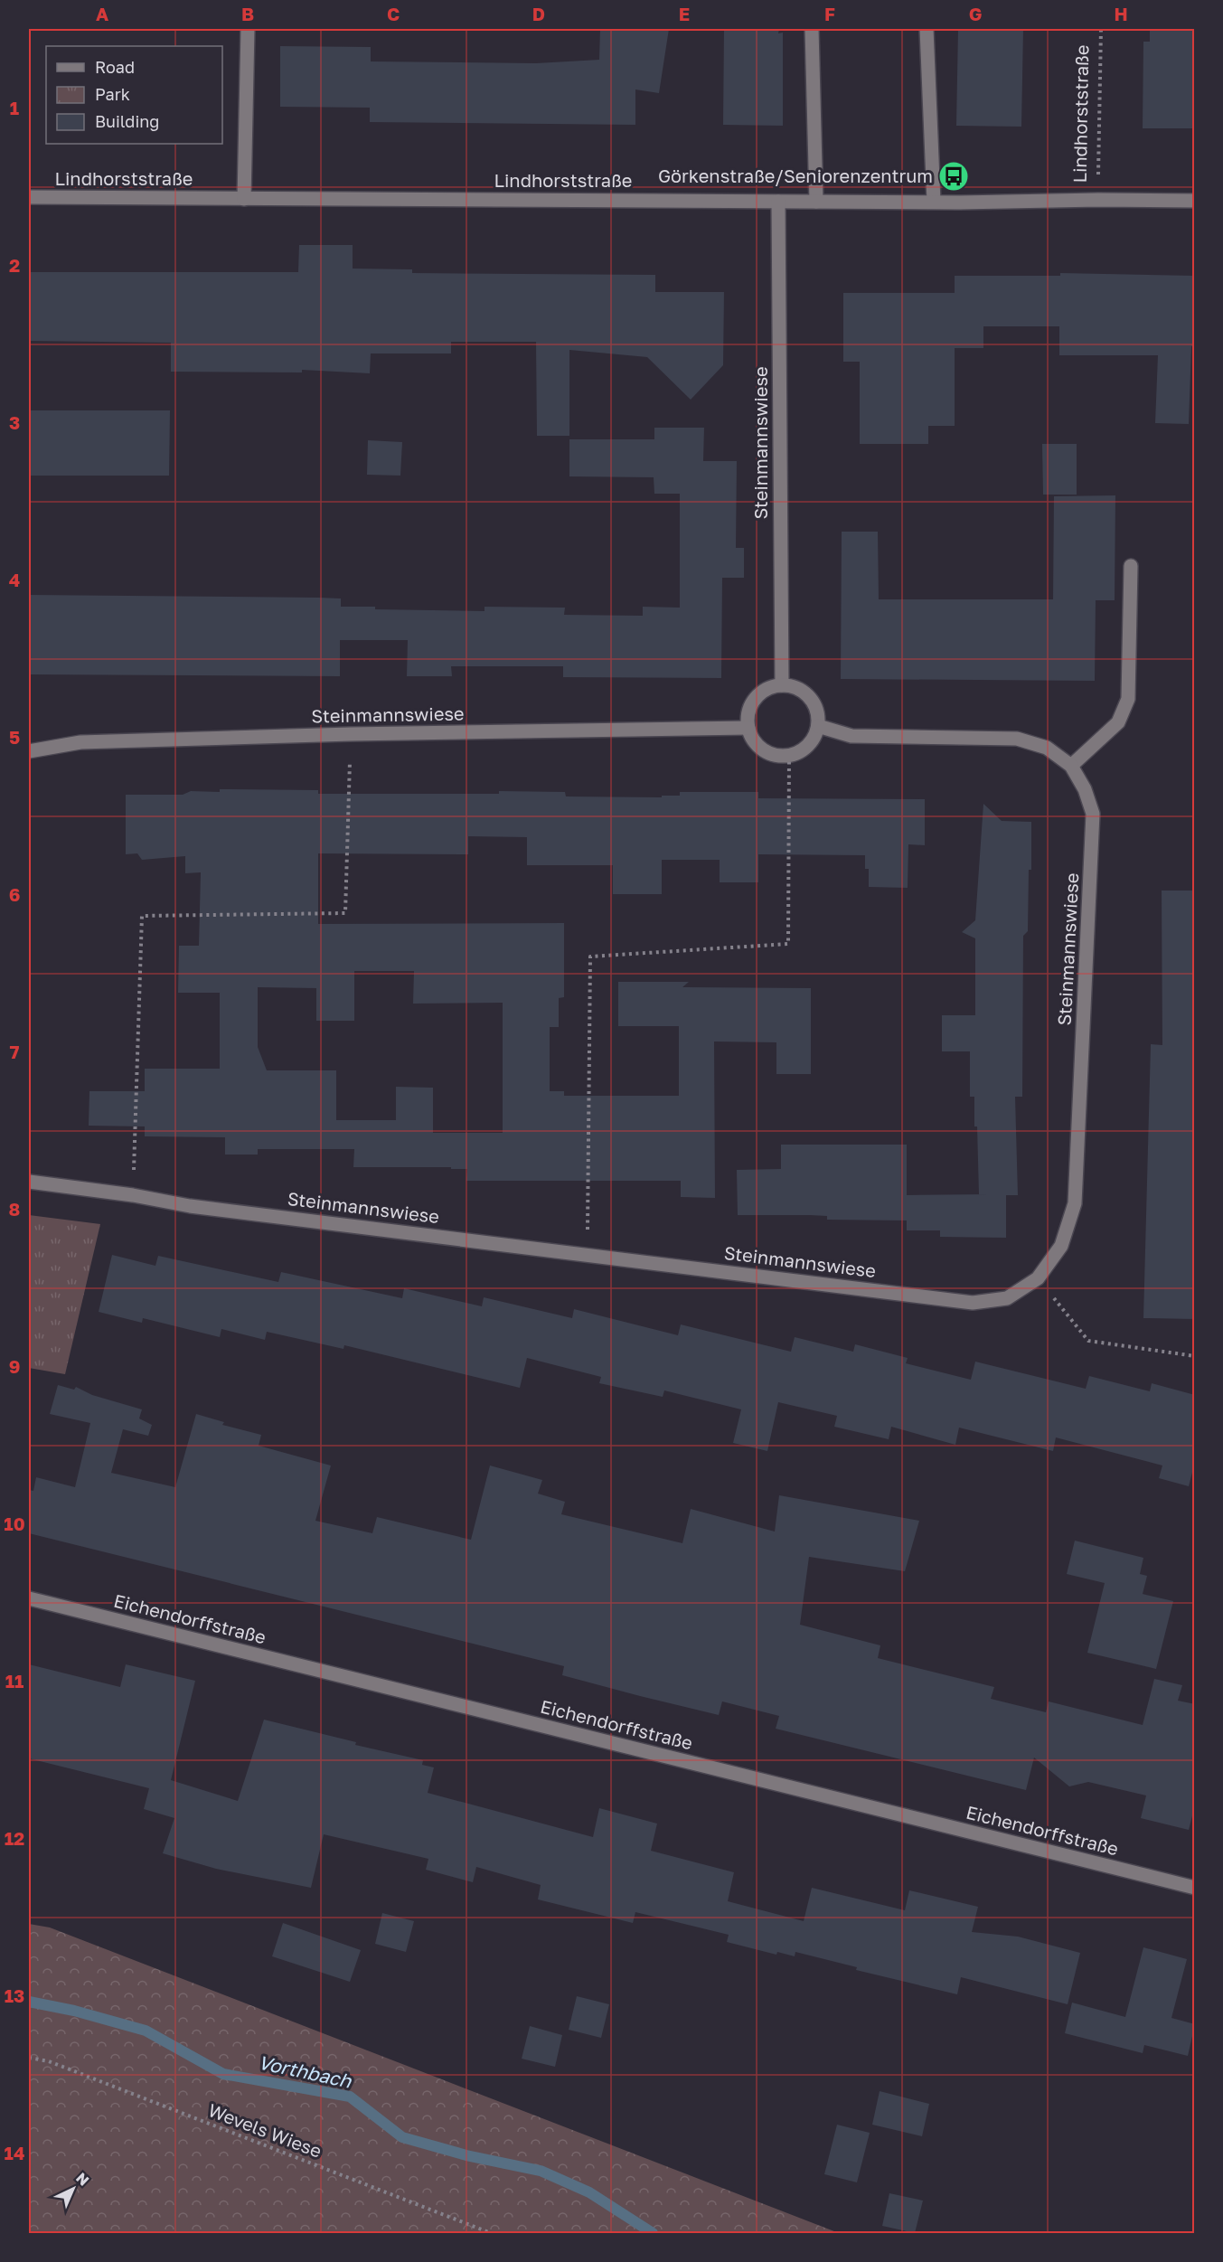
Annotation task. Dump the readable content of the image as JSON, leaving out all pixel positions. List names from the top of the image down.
{
  "streets": {
    "street": ["Lindhorststraße", "Steinmannswiese", "Eichendorffstraße"],
    "path": ["Wevels Wiese"]
  },
  "crossings": [
    ["Lindhorststraße", "Steinmannswiese"]
  ],
  "water": ["Vorthbach"],
  "places": {
    "bus stop": ["Görkenstraße/Seniorenzentrum"]
  },
  "legend": ["Road", "Park", "Building"],
  "north": "top right",
  "grid": {
    "columns": [
      "A",
      "B",
      "C",
      "D",
      "E",
      "F",
      "G",
      "H"
    ],
    "rows": [
      "1",
      "2",
      "3",
      "4",
      "5",
      "6",
      "7",
      "8",
      "9",
      "10",
      "11",
      "12",
      "13",
      "14"
    ]
  }
}
